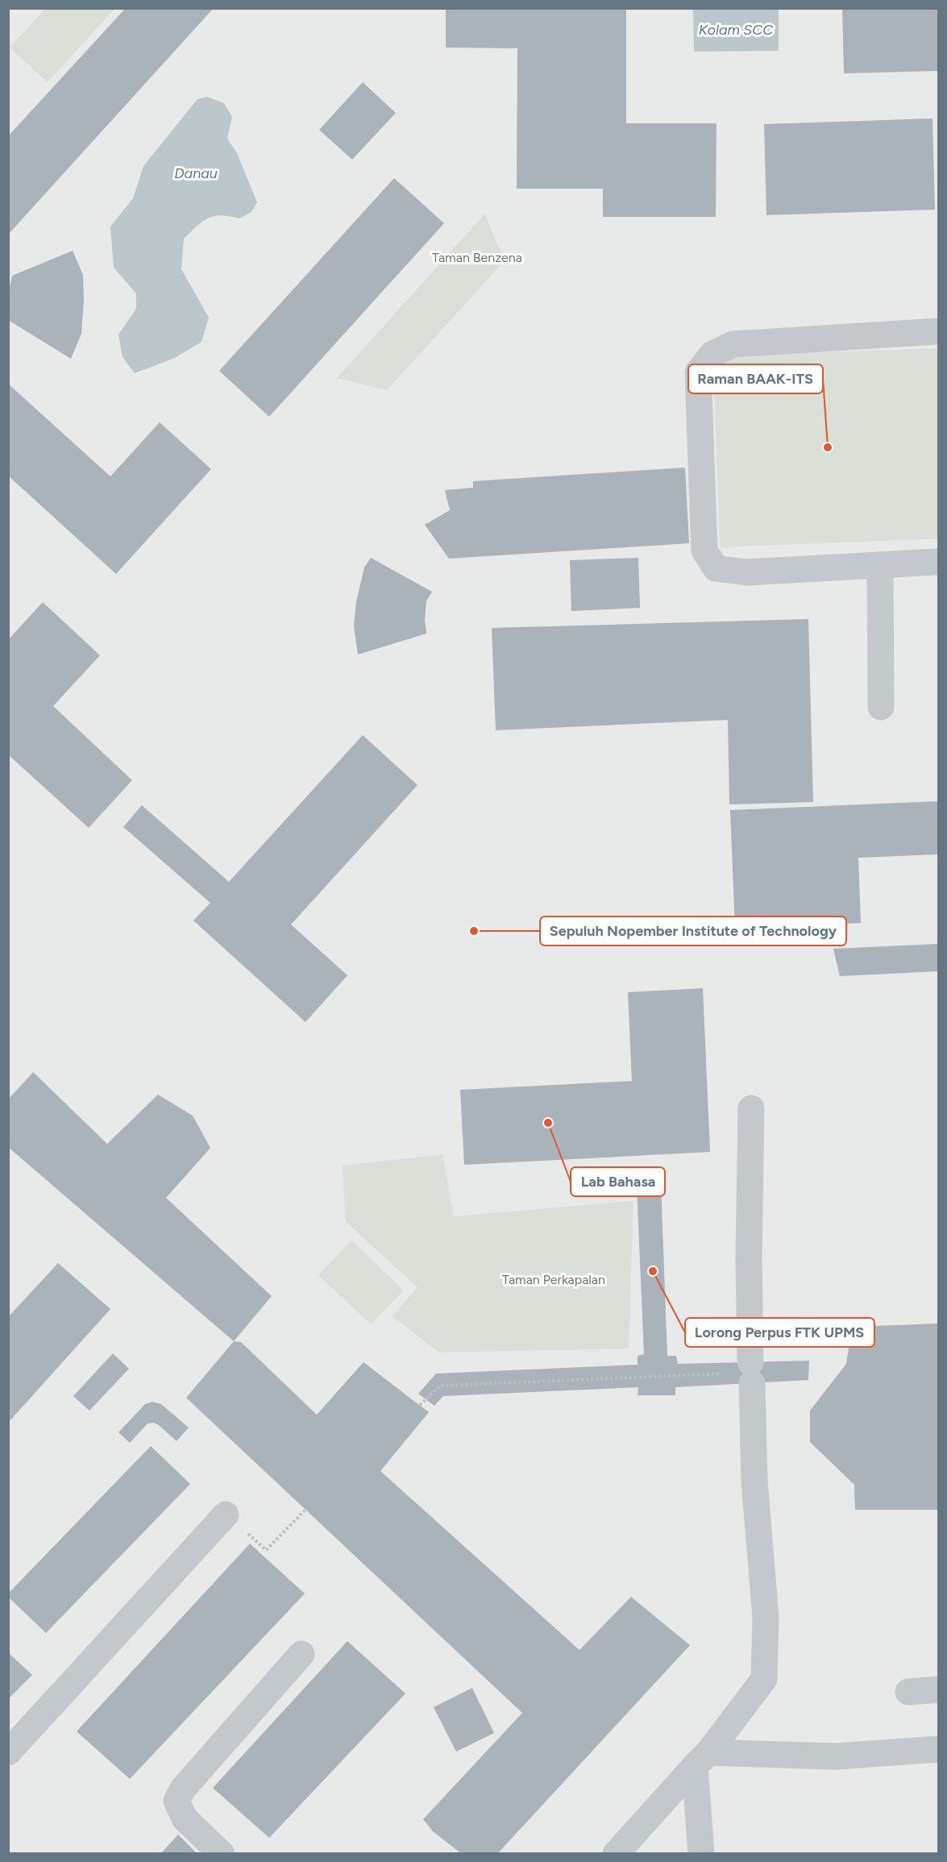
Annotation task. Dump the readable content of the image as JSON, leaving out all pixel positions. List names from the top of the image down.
{
  "water": ["Kolam SCC", "Danau"],
  "parks": ["Taman Benzena", "Taman Perkapalan"],
  "places": [
    "Raman BAAK-ITS",
    "Sepuluh Nopember Institute of Technology",
    "Lab Bahasa",
    "Lorong Perpus FTK UPMS"
  ]
}
